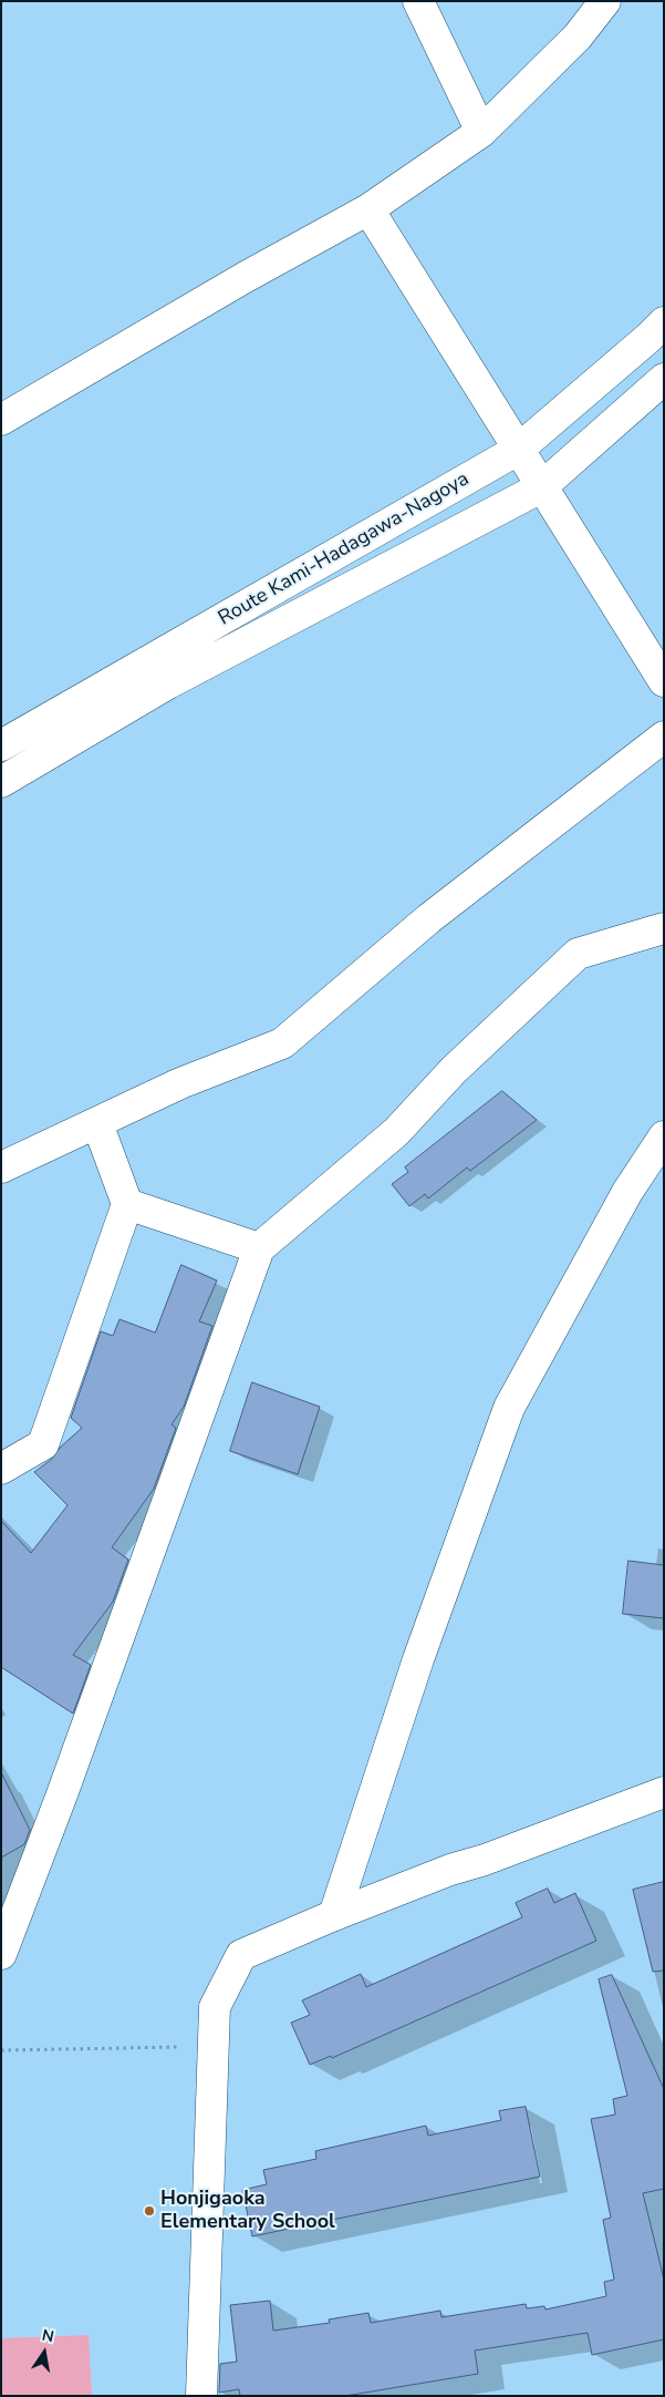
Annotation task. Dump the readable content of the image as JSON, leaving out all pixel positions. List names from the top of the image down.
{
  "streets": {
    "street": ["Route Kami-Hadagawa-Nagoya"]
  },
  "places": ["Honjigaoka Elementary School"],
  "north": "top"
}
